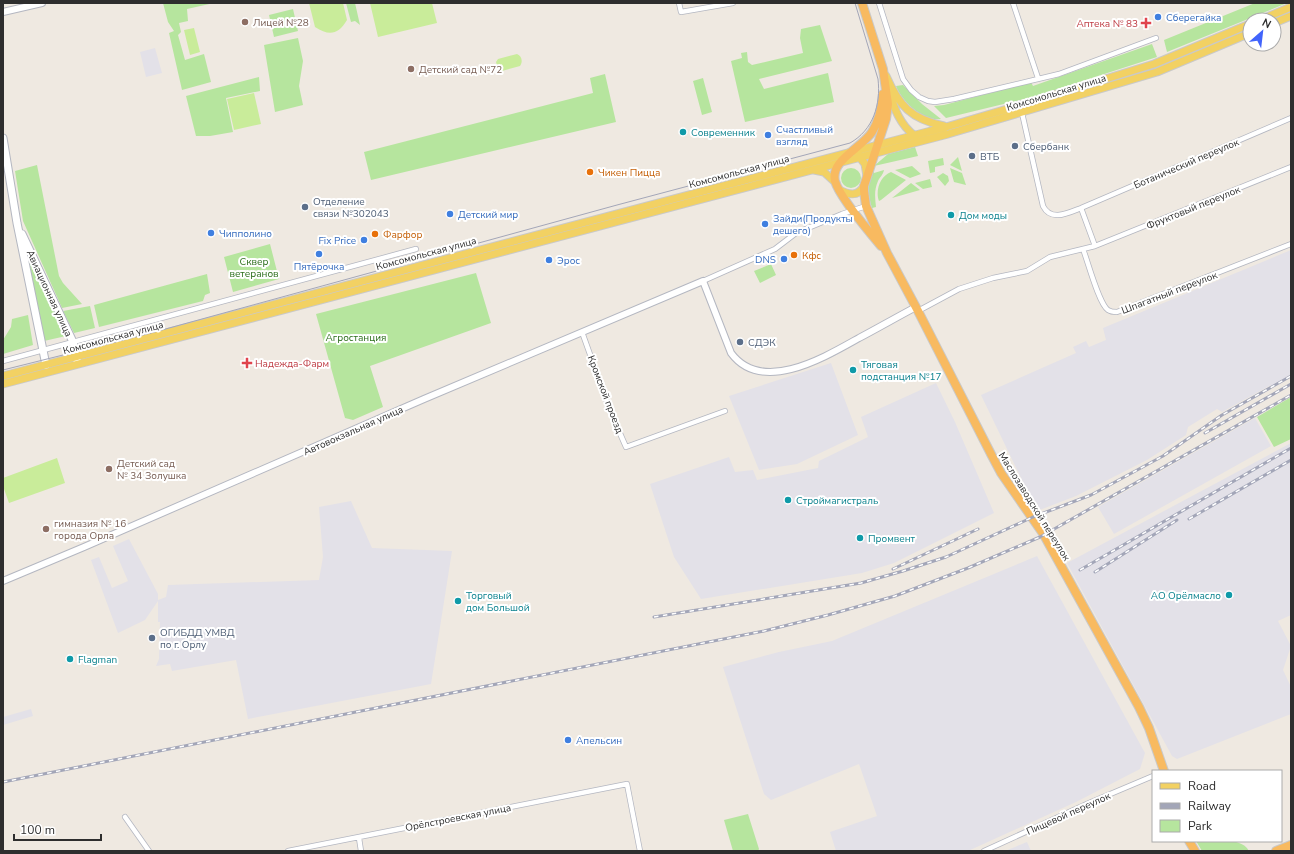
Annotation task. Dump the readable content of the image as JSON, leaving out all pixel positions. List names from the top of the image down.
{
  "streets": {
    "highway": ["Комсомольская улица", "Маслозаводской переулок"],
    "main road": ["Авиационная улица"],
    "street": [
      "Ботанический переулок",
      "Фруктовый переулок",
      "Шпагатный переулок",
      "Кромской проезд",
      "Автовокзальная улица",
      "Пищевой переулок",
      "Орёлстроевская улица"
    ]
  },
  "crossings": [
    ["Комсомольская улица", "Ботанический переулок"],
    ["Комсомольская улица", "Авиационная улица"],
    ["Комсомольская улица", "Маслозаводской переулок"],
    ["Фруктовый переулок", "Шпагатный переулок"],
    ["Фруктовый переулок", "Маслозаводской переулок"],
    ["Кромской проезд", "Автовокзальная улица"],
    ["Автовокзальная улица", "Маслозаводской переулок"]
  ],
  "parks": ["Сквер ветеранов", "Агростанция"],
  "places": {
    "other": [
      "Сберегайка",
      "Лицей №28",
      "Детский сад №72",
      "Современник",
      "Счастливый взгляд",
      "Сбербанк",
      "ВТБ",
      "Чикен Пицца",
      "Отделение связи №302043",
      "Детский мир",
      "Дом моды",
      "Зайди(Продукты дешего)",
      "Чипполино",
      "Фарфор",
      "Fix Price",
      "Пятёрочка",
      "Кфс",
      "DNS",
      "Эрос",
      "СДЭК",
      "Тяговая подстанция №17",
      "Детский сад № 34 Золушка",
      "Строймагистраль",
      "гимназия № 16 города Орла",
      "Промвент",
      "АО Орёлмасло",
      "Торговый дом Большой",
      "ОГИБДД УМВД по г. Орлу",
      "Flagman",
      "Апельсин"
    ],
    "health": ["Аптека № 83", "Надежда-Фарм"]
  },
  "legend": ["Road", "Railway", "Park"],
  "scale_bar": "100 m",
  "north": "top right"
}
